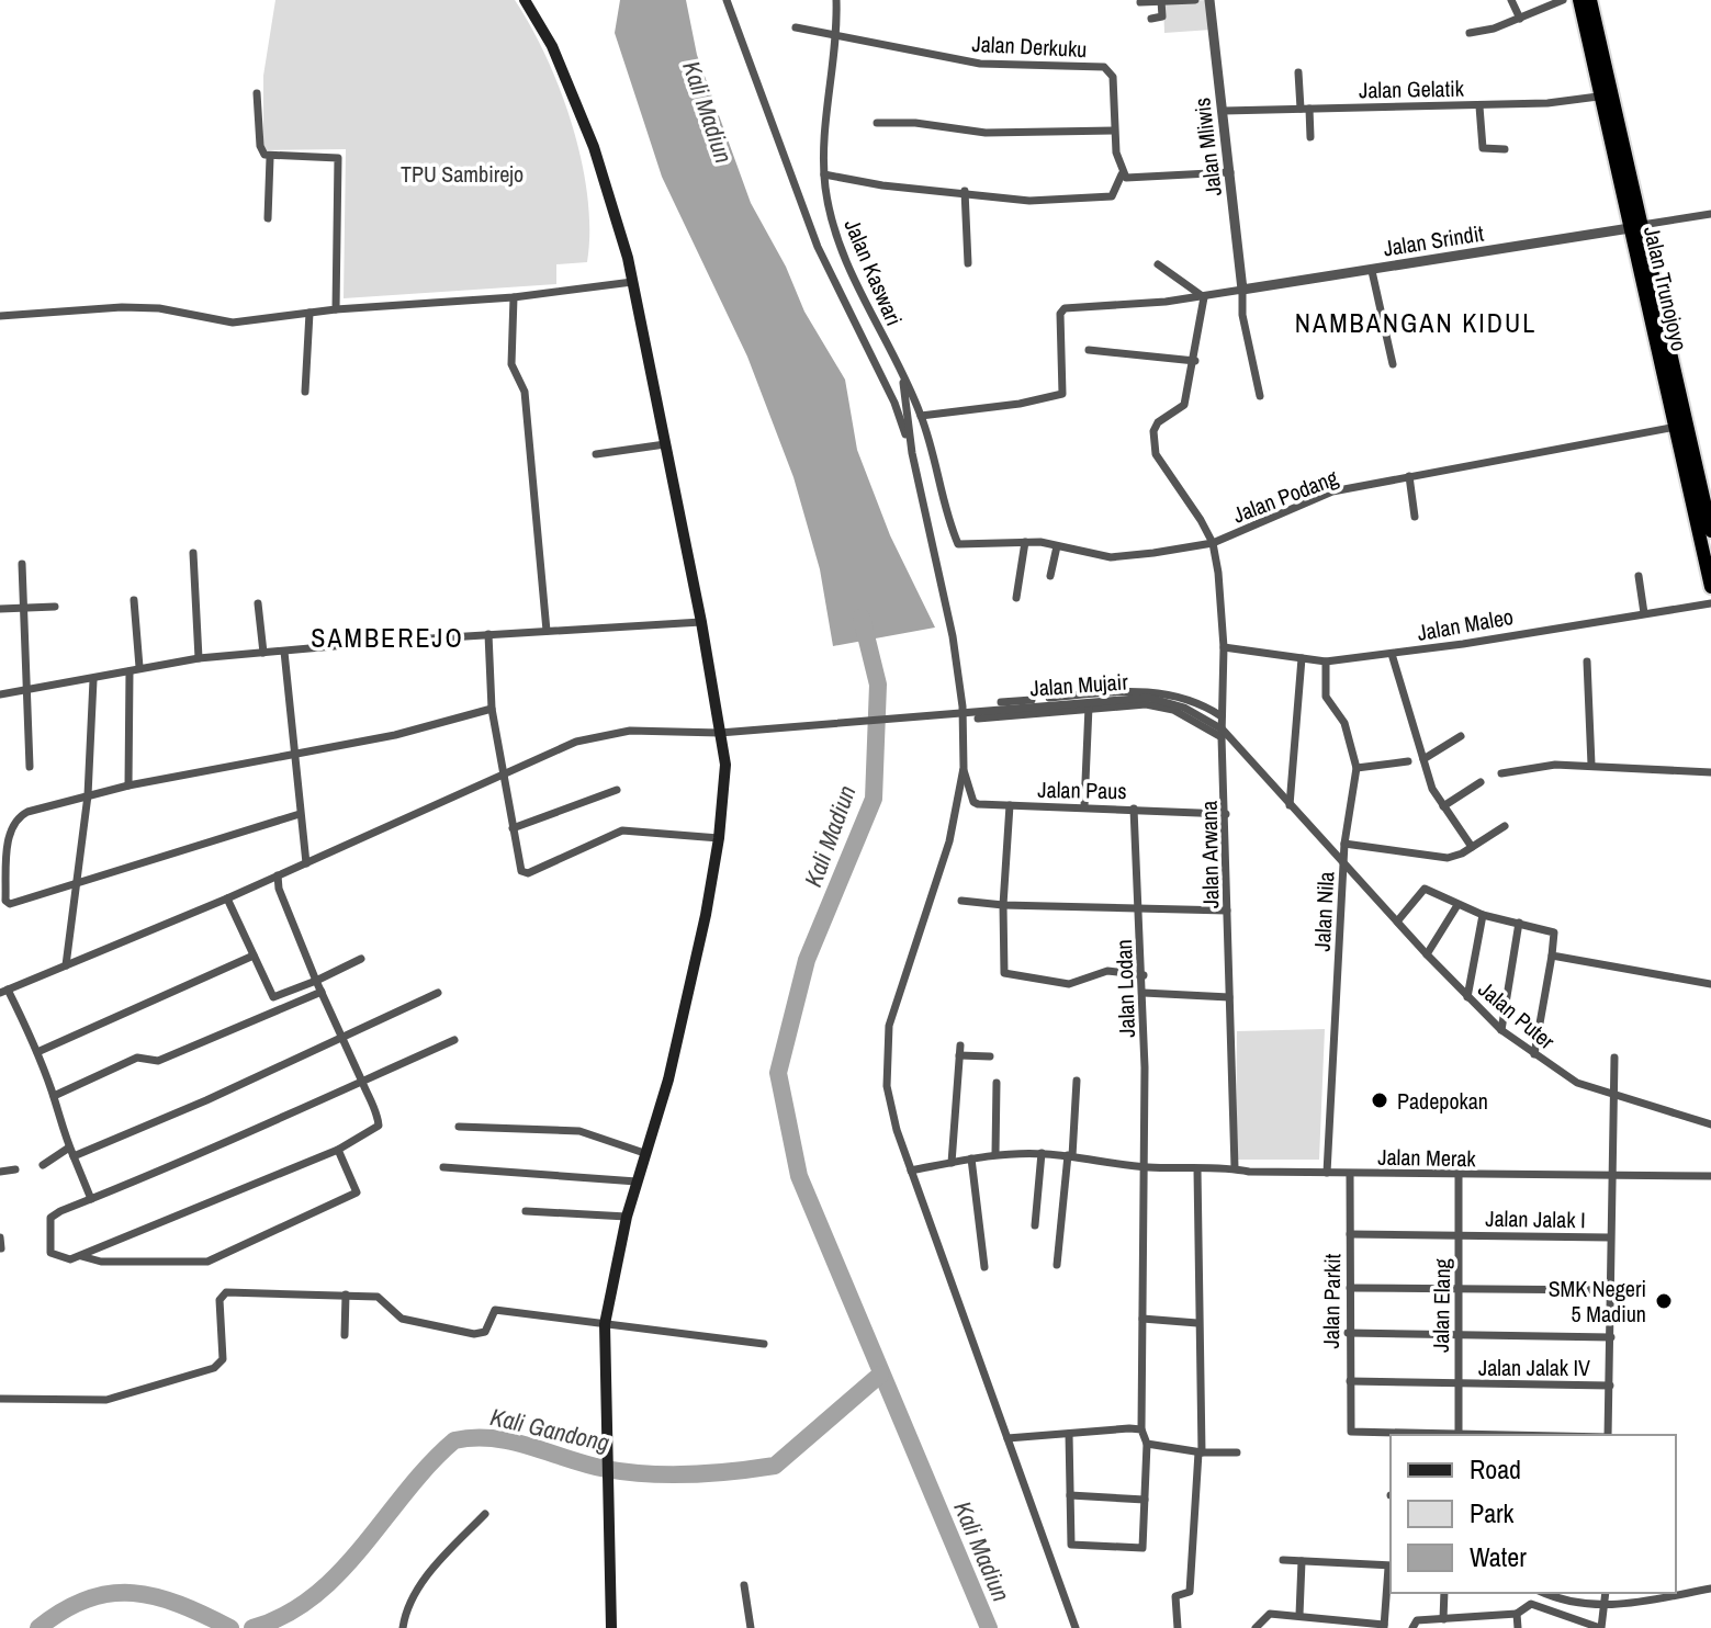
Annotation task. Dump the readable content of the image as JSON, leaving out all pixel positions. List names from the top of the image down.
{
  "streets": {
    "highway": ["Jalan Trunojoyo"],
    "street": [
      "Jalan Derkuku",
      "Jalan Gelatik",
      "Jalan Mliwis",
      "Jalan Srindit",
      "Jalan Kaswari",
      "Jalan Podang",
      "Jalan Maleo",
      "Jalan Mujair",
      "Jalan Paus",
      "Jalan Arwana",
      "Jalan Nila",
      "Jalan Lodan",
      "Jalan Puter",
      "Jalan Merak",
      "Jalan Jalak I",
      "Jalan Parkit",
      "Jalan Elang",
      "Jalan Jalak IV"
    ]
  },
  "crossings": [
    ["Jalan Derkuku", "Jalan Kaswari"],
    ["Jalan Gelatik", "Jalan Mliwis"],
    ["Jalan Gelatik", "Jalan Trunojoyo"],
    ["Jalan Mliwis", "Jalan Srindit"],
    ["Jalan Srindit", "Jalan Trunojoyo"],
    ["Jalan Kaswari", "Jalan Podang"],
    ["Jalan Trunojoyo", "Jalan Podang"],
    ["Jalan Podang", "Jalan Arwana"],
    ["Jalan Maleo", "Jalan Arwana"],
    ["Jalan Maleo", "Jalan Nila"],
    ["Jalan Mujair", "Jalan Arwana"],
    ["Jalan Mujair", "Jalan Nila"],
    ["Jalan Mujair", "Jalan Puter"],
    ["Jalan Paus", "Jalan Arwana"],
    ["Jalan Paus", "Jalan Lodan"],
    ["Jalan Arwana", "Jalan Merak"],
    ["Jalan Nila", "Jalan Puter"],
    ["Jalan Nila", "Jalan Merak"],
    ["Jalan Lodan", "Jalan Merak"],
    ["Jalan Merak", "Jalan Parkit"],
    ["Jalan Merak", "Jalan Elang"],
    ["Jalan Jalak I", "Jalan Parkit"],
    ["Jalan Jalak I", "Jalan Elang"],
    ["Jalan Parkit", "Jalan Elang"],
    ["Jalan Parkit", "Jalan Jalak IV"],
    ["Jalan Elang", "Jalan Jalak IV"]
  ],
  "districts": ["NAMBANGAN KIDUL", "SAMBEREJO"],
  "water": ["Kali Madiun", "Kali Gandong"],
  "parks": ["TPU Sambirejo"],
  "places": ["Padepokan", "SMK Negeri 5 Madiun"],
  "legend": ["Road", "Park", "Water"]
}
